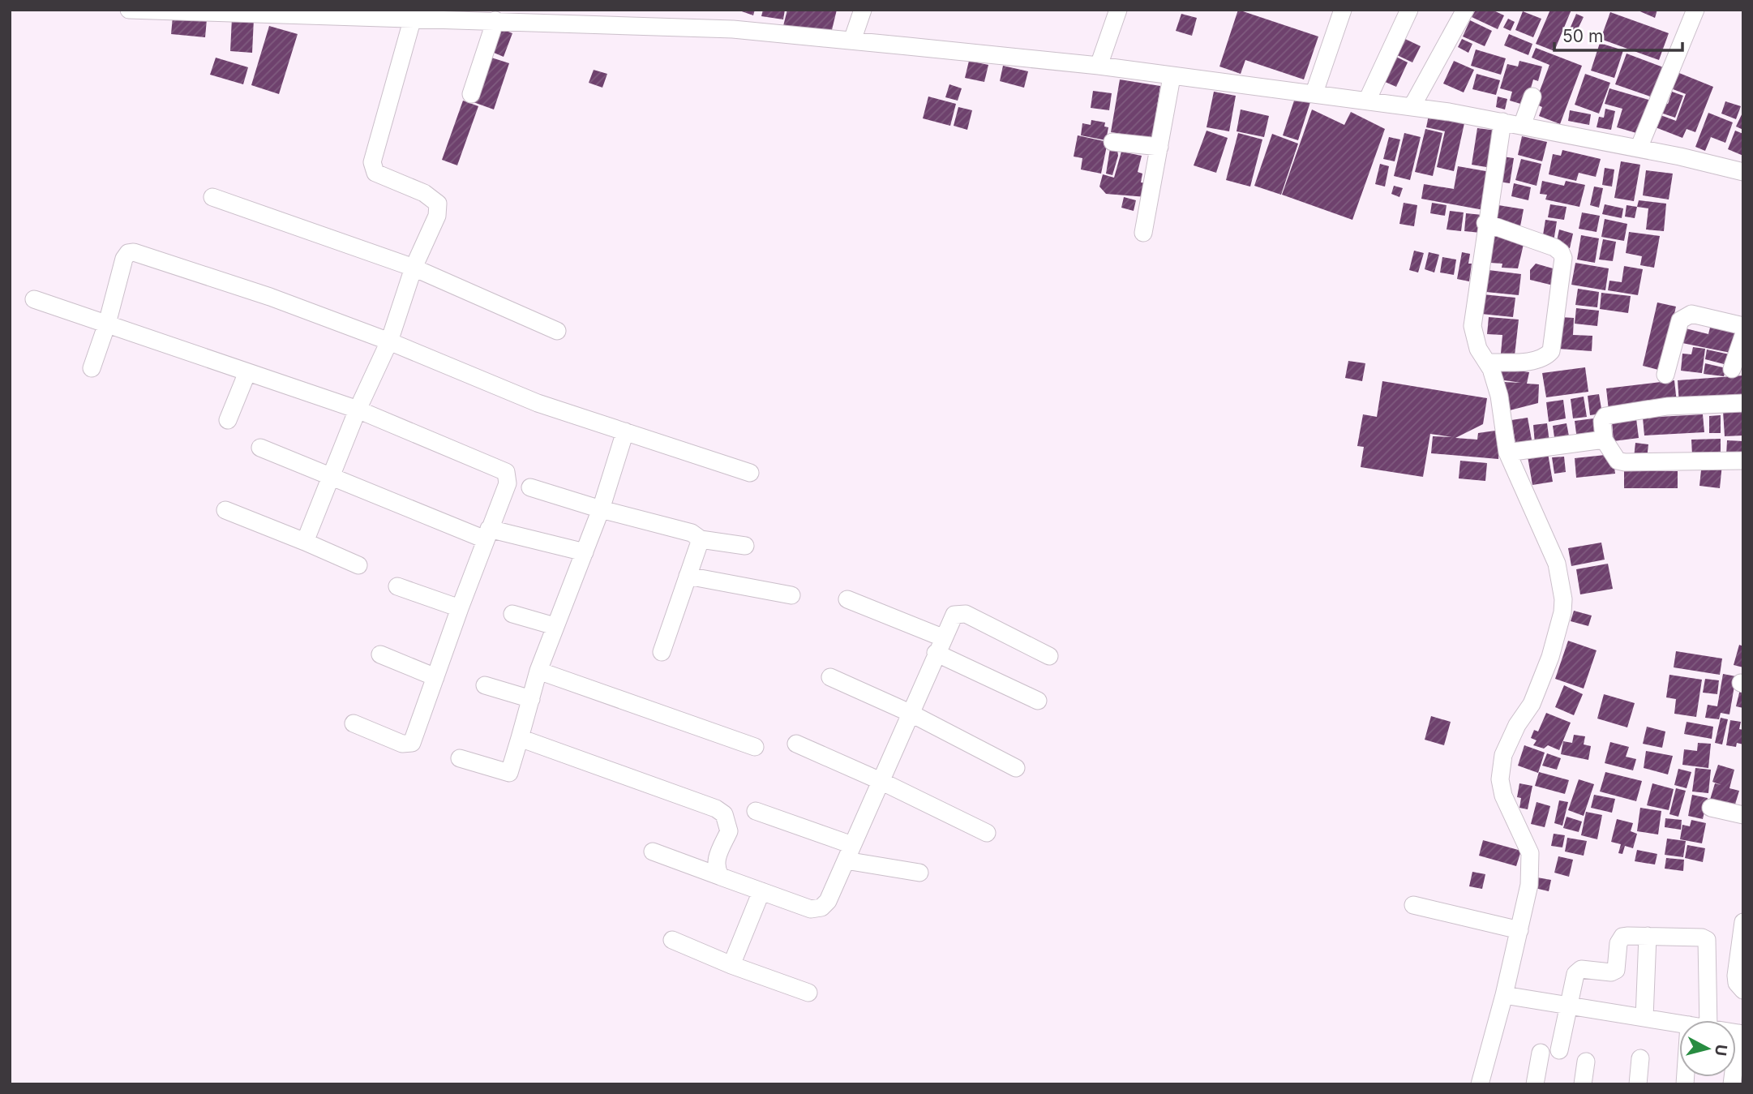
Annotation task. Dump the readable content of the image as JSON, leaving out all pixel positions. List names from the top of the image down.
{
  "scale_bar": "50 m",
  "north": "right"
}
